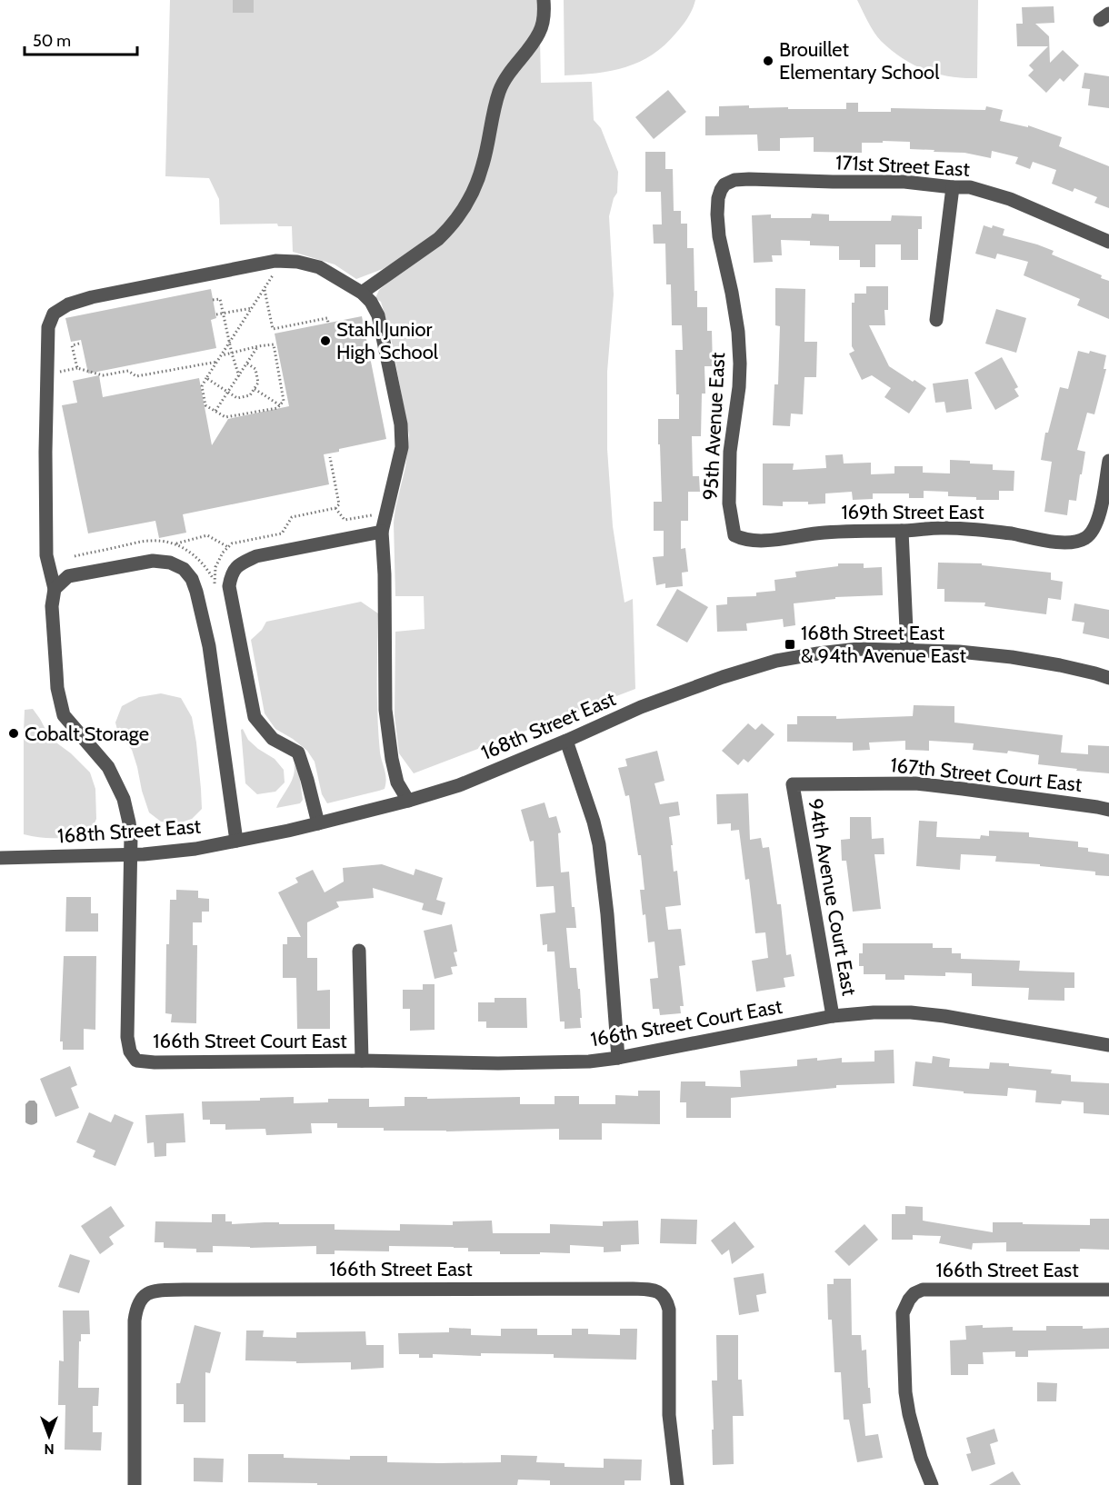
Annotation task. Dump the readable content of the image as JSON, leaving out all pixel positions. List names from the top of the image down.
{
  "streets": {
    "street": [
      "171st Street East",
      "95th Avenue East",
      "169th Street East",
      "168th Street East",
      "167th Street Court East",
      "94th Avenue Court East",
      "166th Street Court East",
      "166th Street East"
    ]
  },
  "crossings": [
    ["171st Street East", "95th Avenue East"],
    ["95th Avenue East", "169th Street East"],
    ["168th Street East", "166th Street Court East"],
    ["167th Street Court East", "94th Avenue Court East"],
    ["94th Avenue Court East", "166th Street Court East"]
  ],
  "places": {
    "other": ["Brouillet Elementary School", "Stahl Junior High School", "Cobalt Storage"],
    "transit": ["168th Street East & 94th Avenue East"]
  },
  "scale_bar": "50 m",
  "north": "bottom"
}
